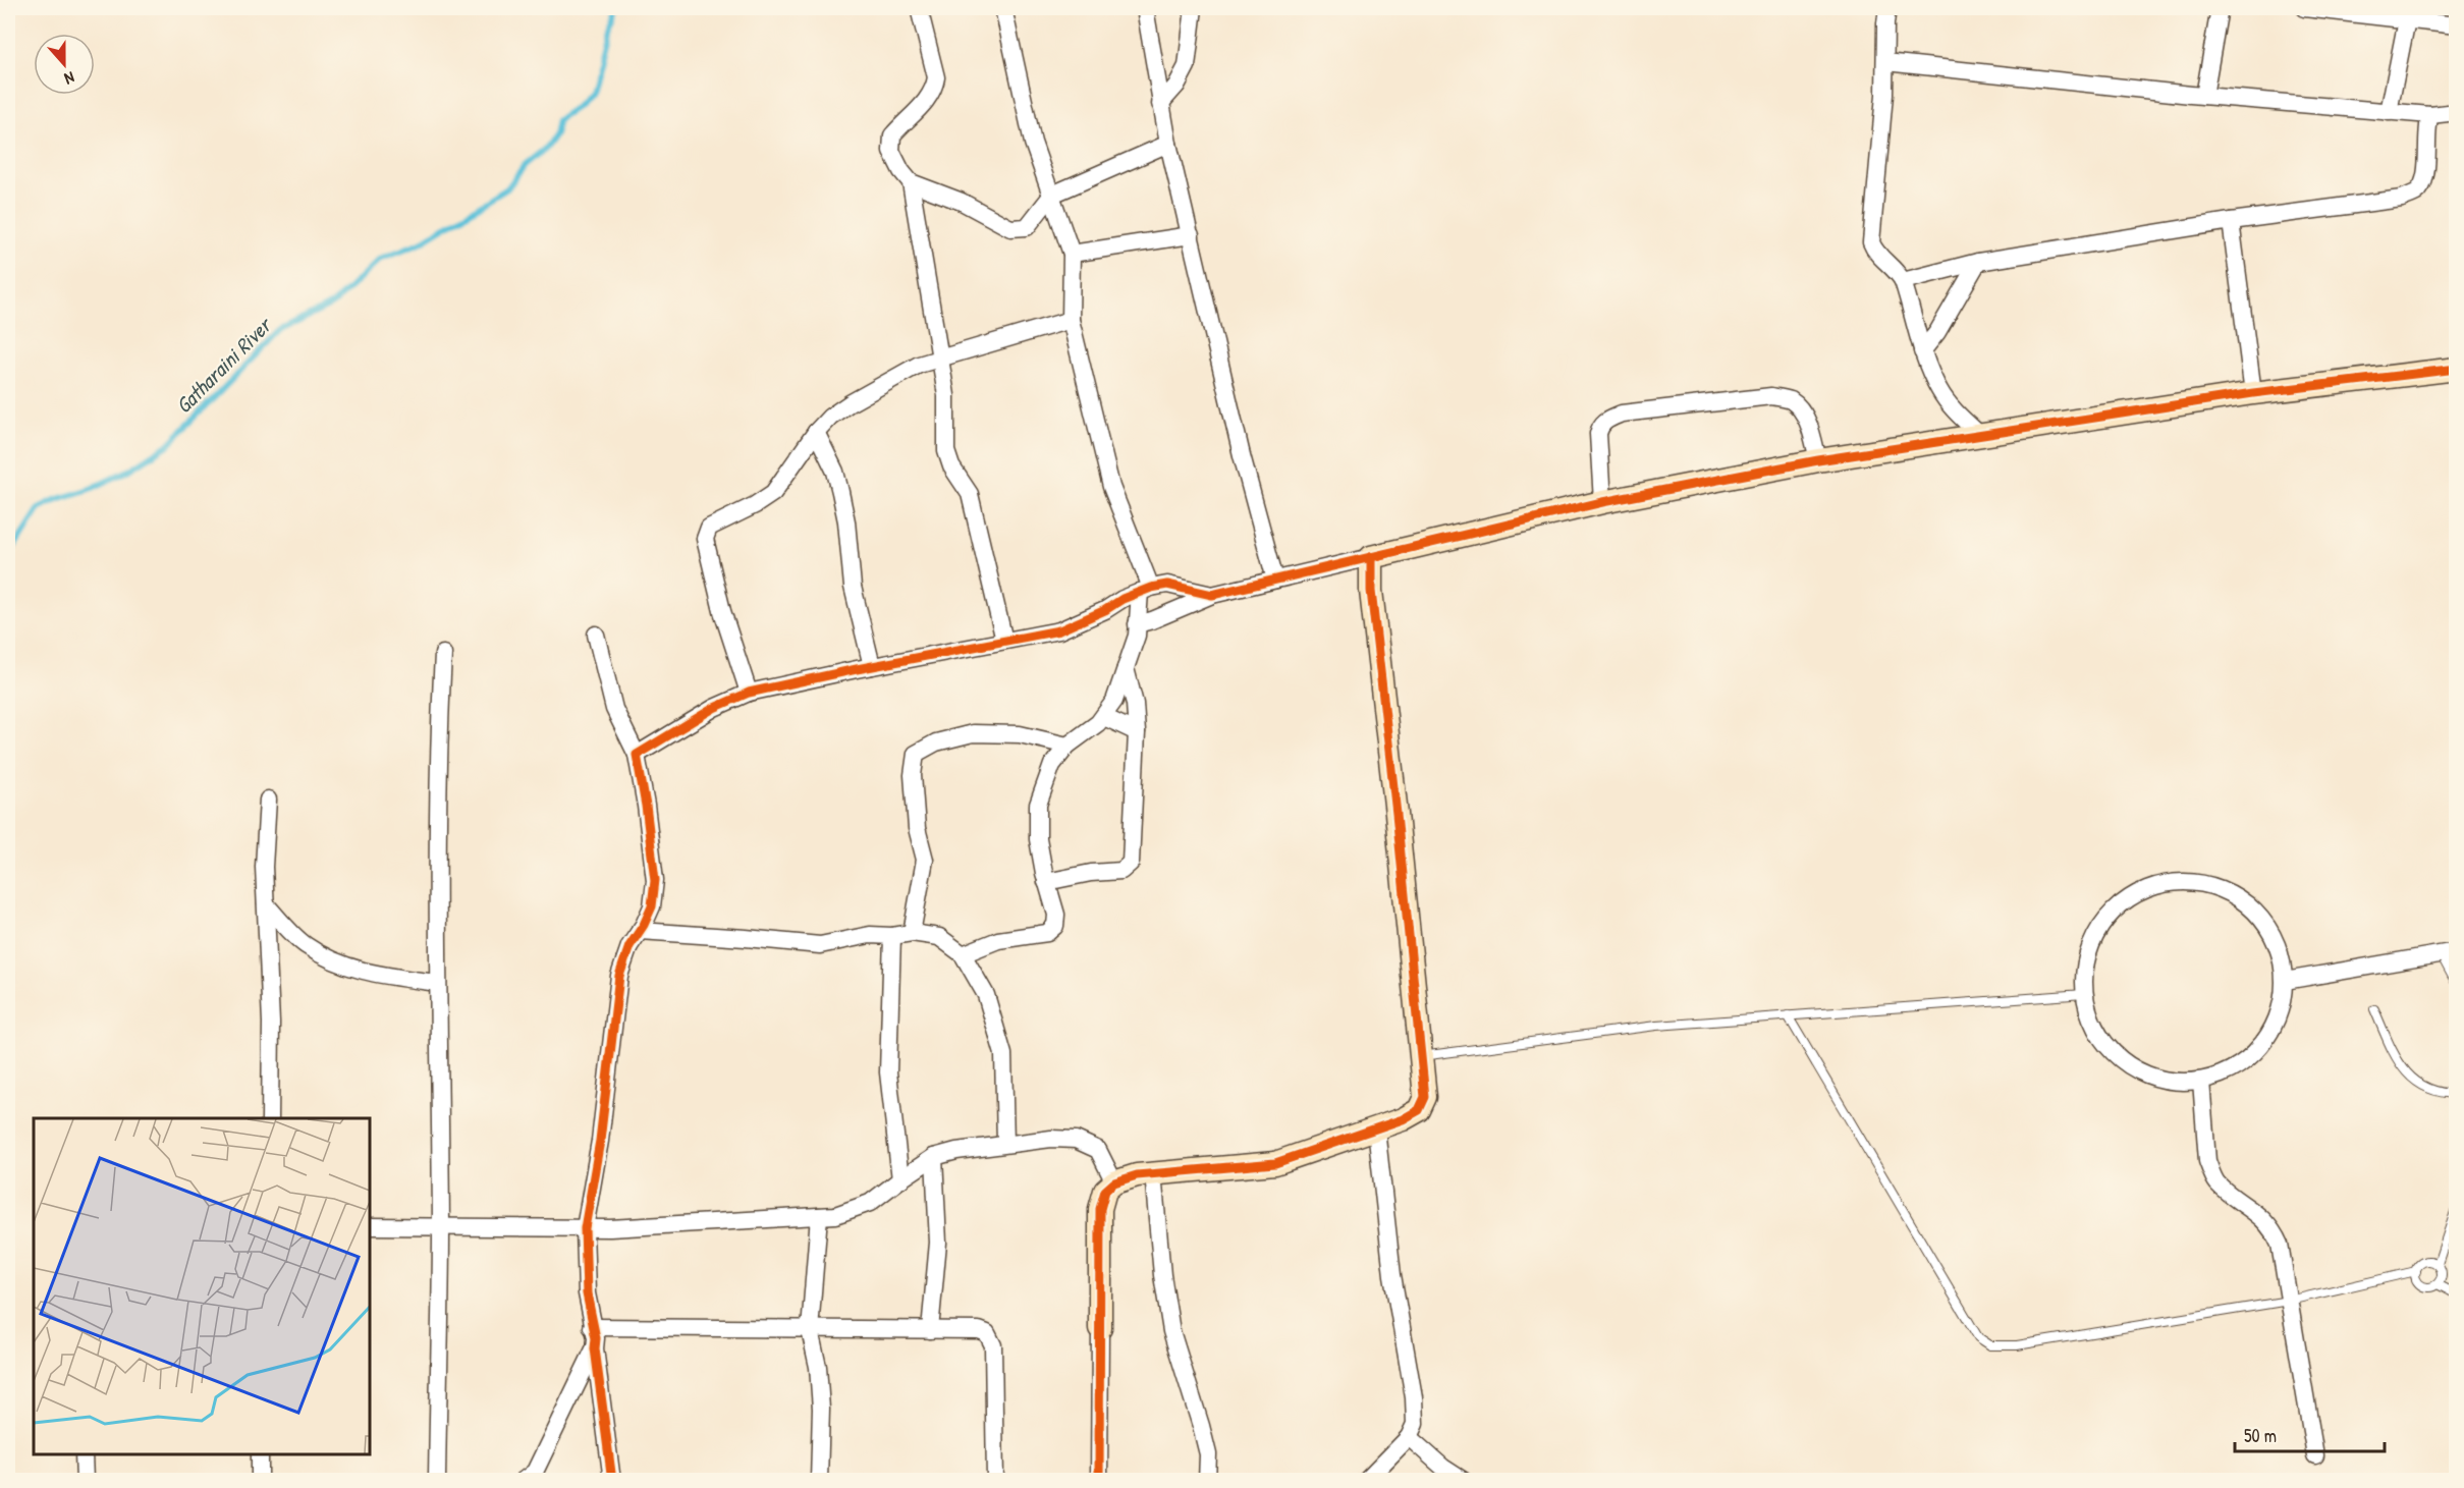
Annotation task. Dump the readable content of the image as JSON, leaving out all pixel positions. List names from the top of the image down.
{
  "water": ["Gatharaini River"],
  "scale_bar": "50 m",
  "north": "bottom"
}
